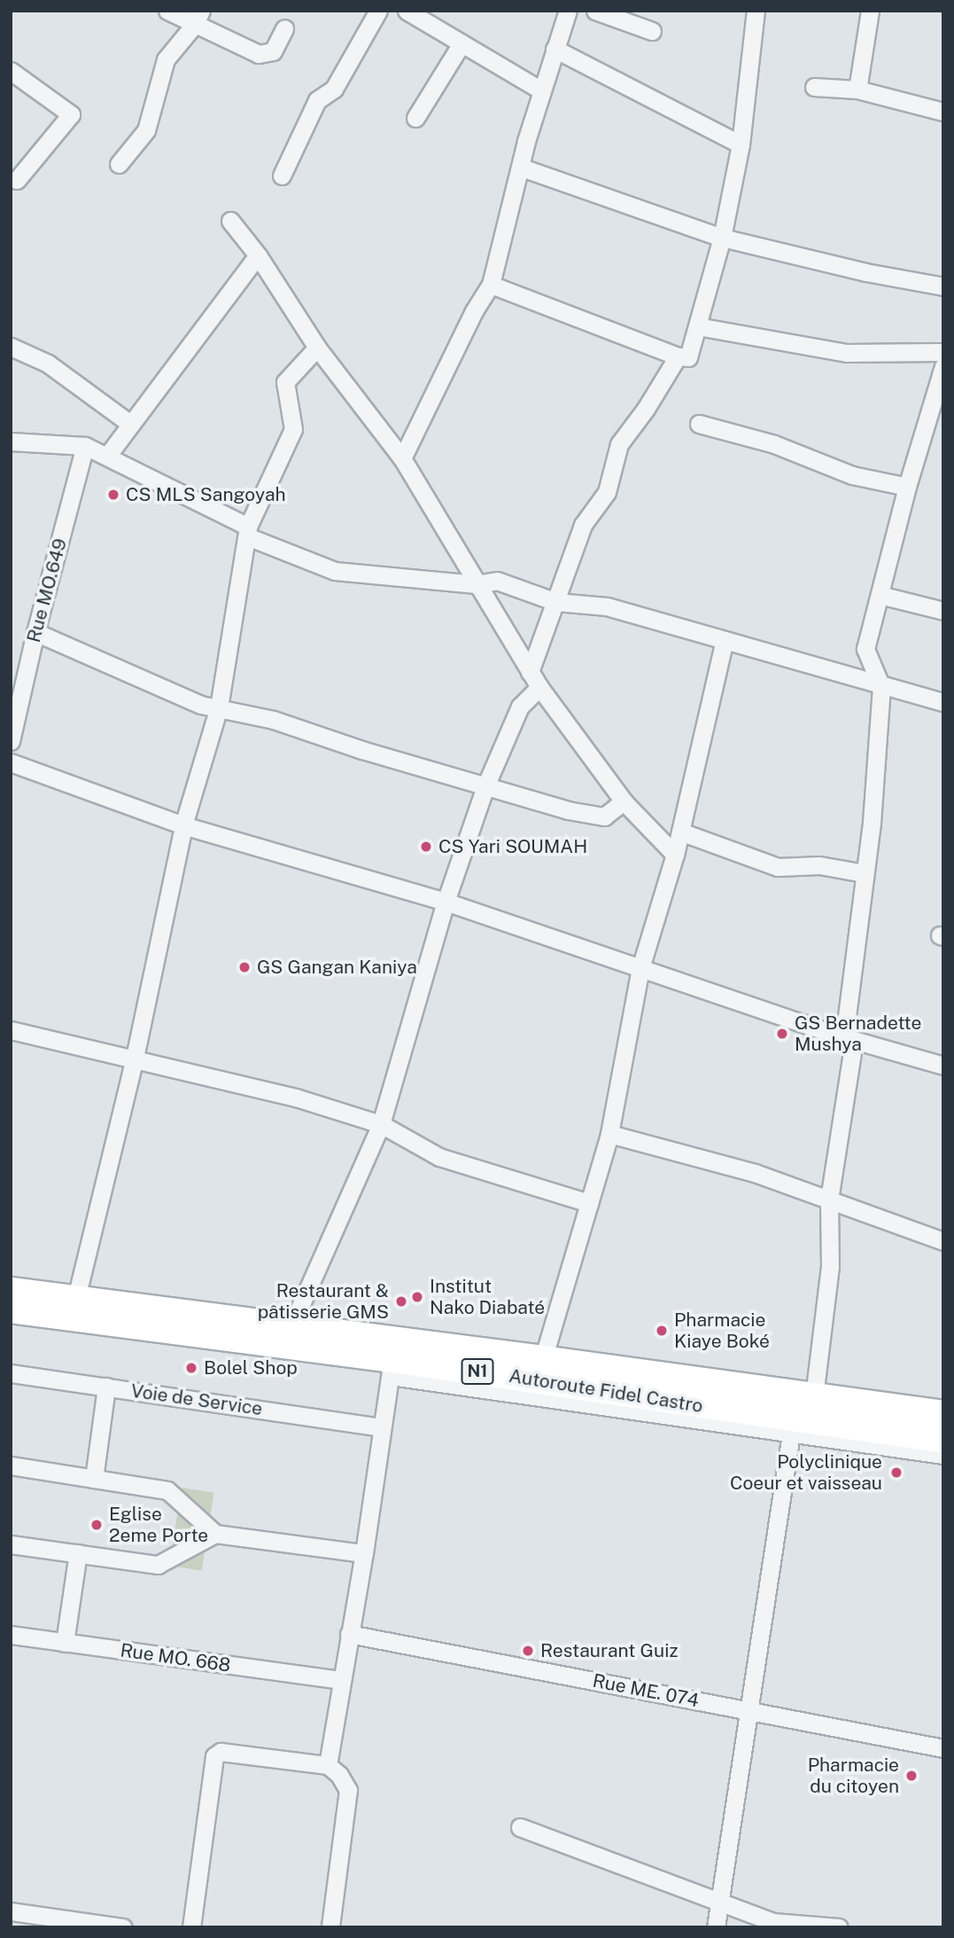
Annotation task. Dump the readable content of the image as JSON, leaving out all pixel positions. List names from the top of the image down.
{
  "streets": {
    "highway": ["N1", "Autoroute Fidel Castro"],
    "street": [
      "Rue MO.649",
      "Voie de Service",
      "Rue MO. 668",
      "Rue ME. 074"
    ]
  },
  "places": [
    "CS MLS Sangoyah",
    "CS Yari SOUMAH",
    "GS Gangan Kaniya",
    "GS Bernadette Mushya",
    "Institut Nako Diabaté",
    "Restaurant & pâtisserie GMS",
    "Pharmacie Kiaye Boké",
    "Bolel Shop",
    "Polyclinique Coeur et vaisseau",
    "Eglise 2eme Porte",
    "Restaurant Guiz",
    "Pharmacie du citoyen"
  ]
}
